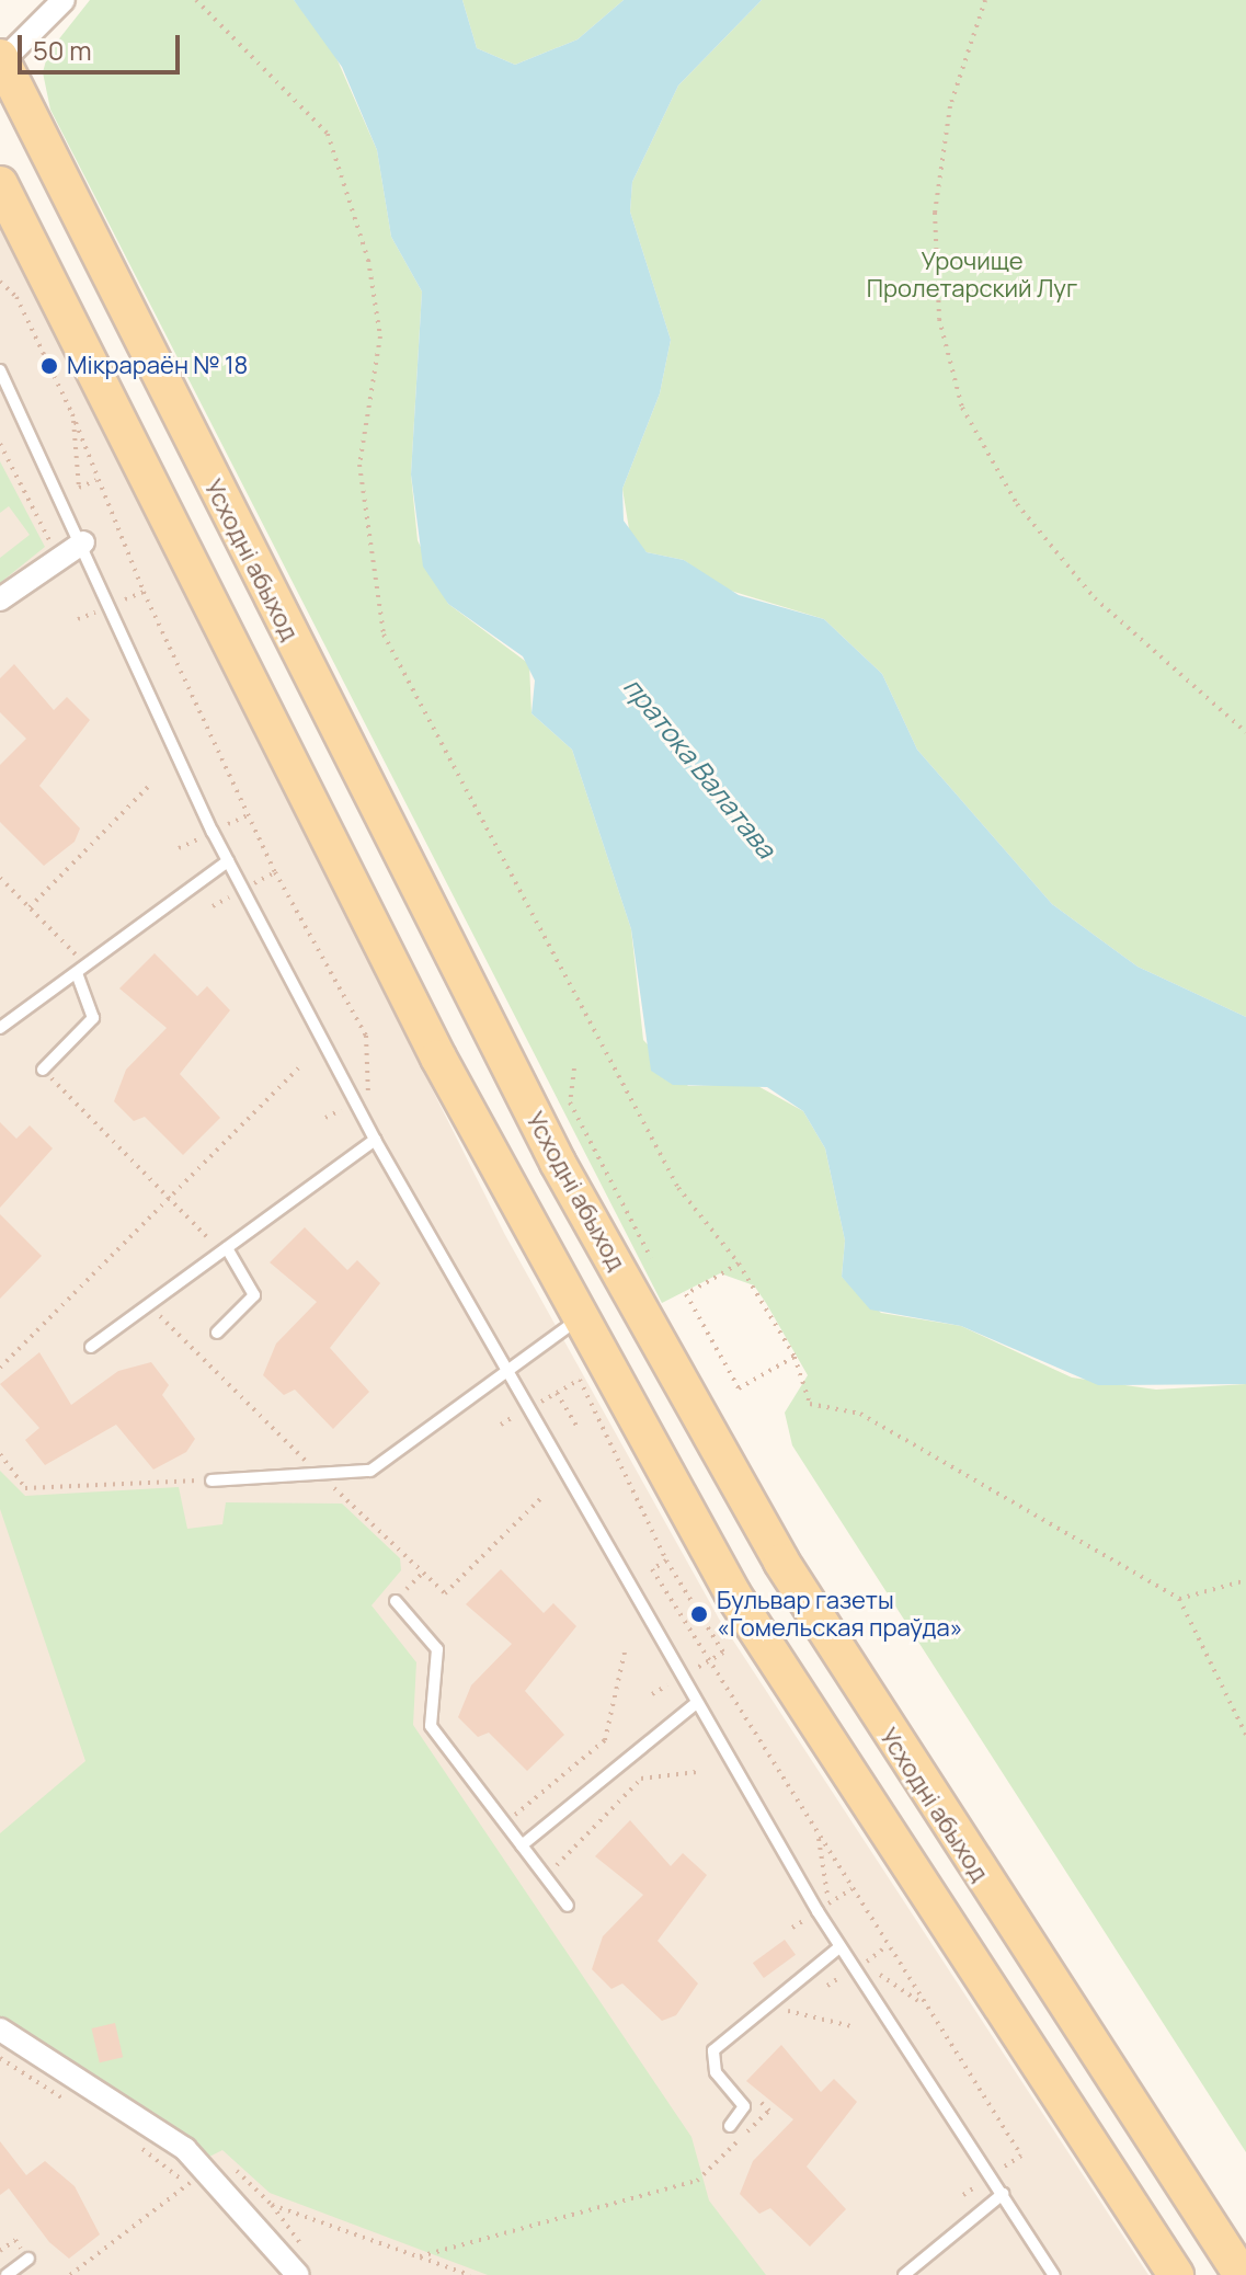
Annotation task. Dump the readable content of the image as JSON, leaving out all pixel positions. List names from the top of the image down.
{
  "streets": {
    "main road": ["Усходні абыход"]
  },
  "water": ["пратока Валатава"],
  "parks": ["Урочище Пролетарский Луг"],
  "places": ["Мікрараён № 18", "Бульвар газеты «Гомельская праўда»"],
  "scale_bar": "50 m"
}
